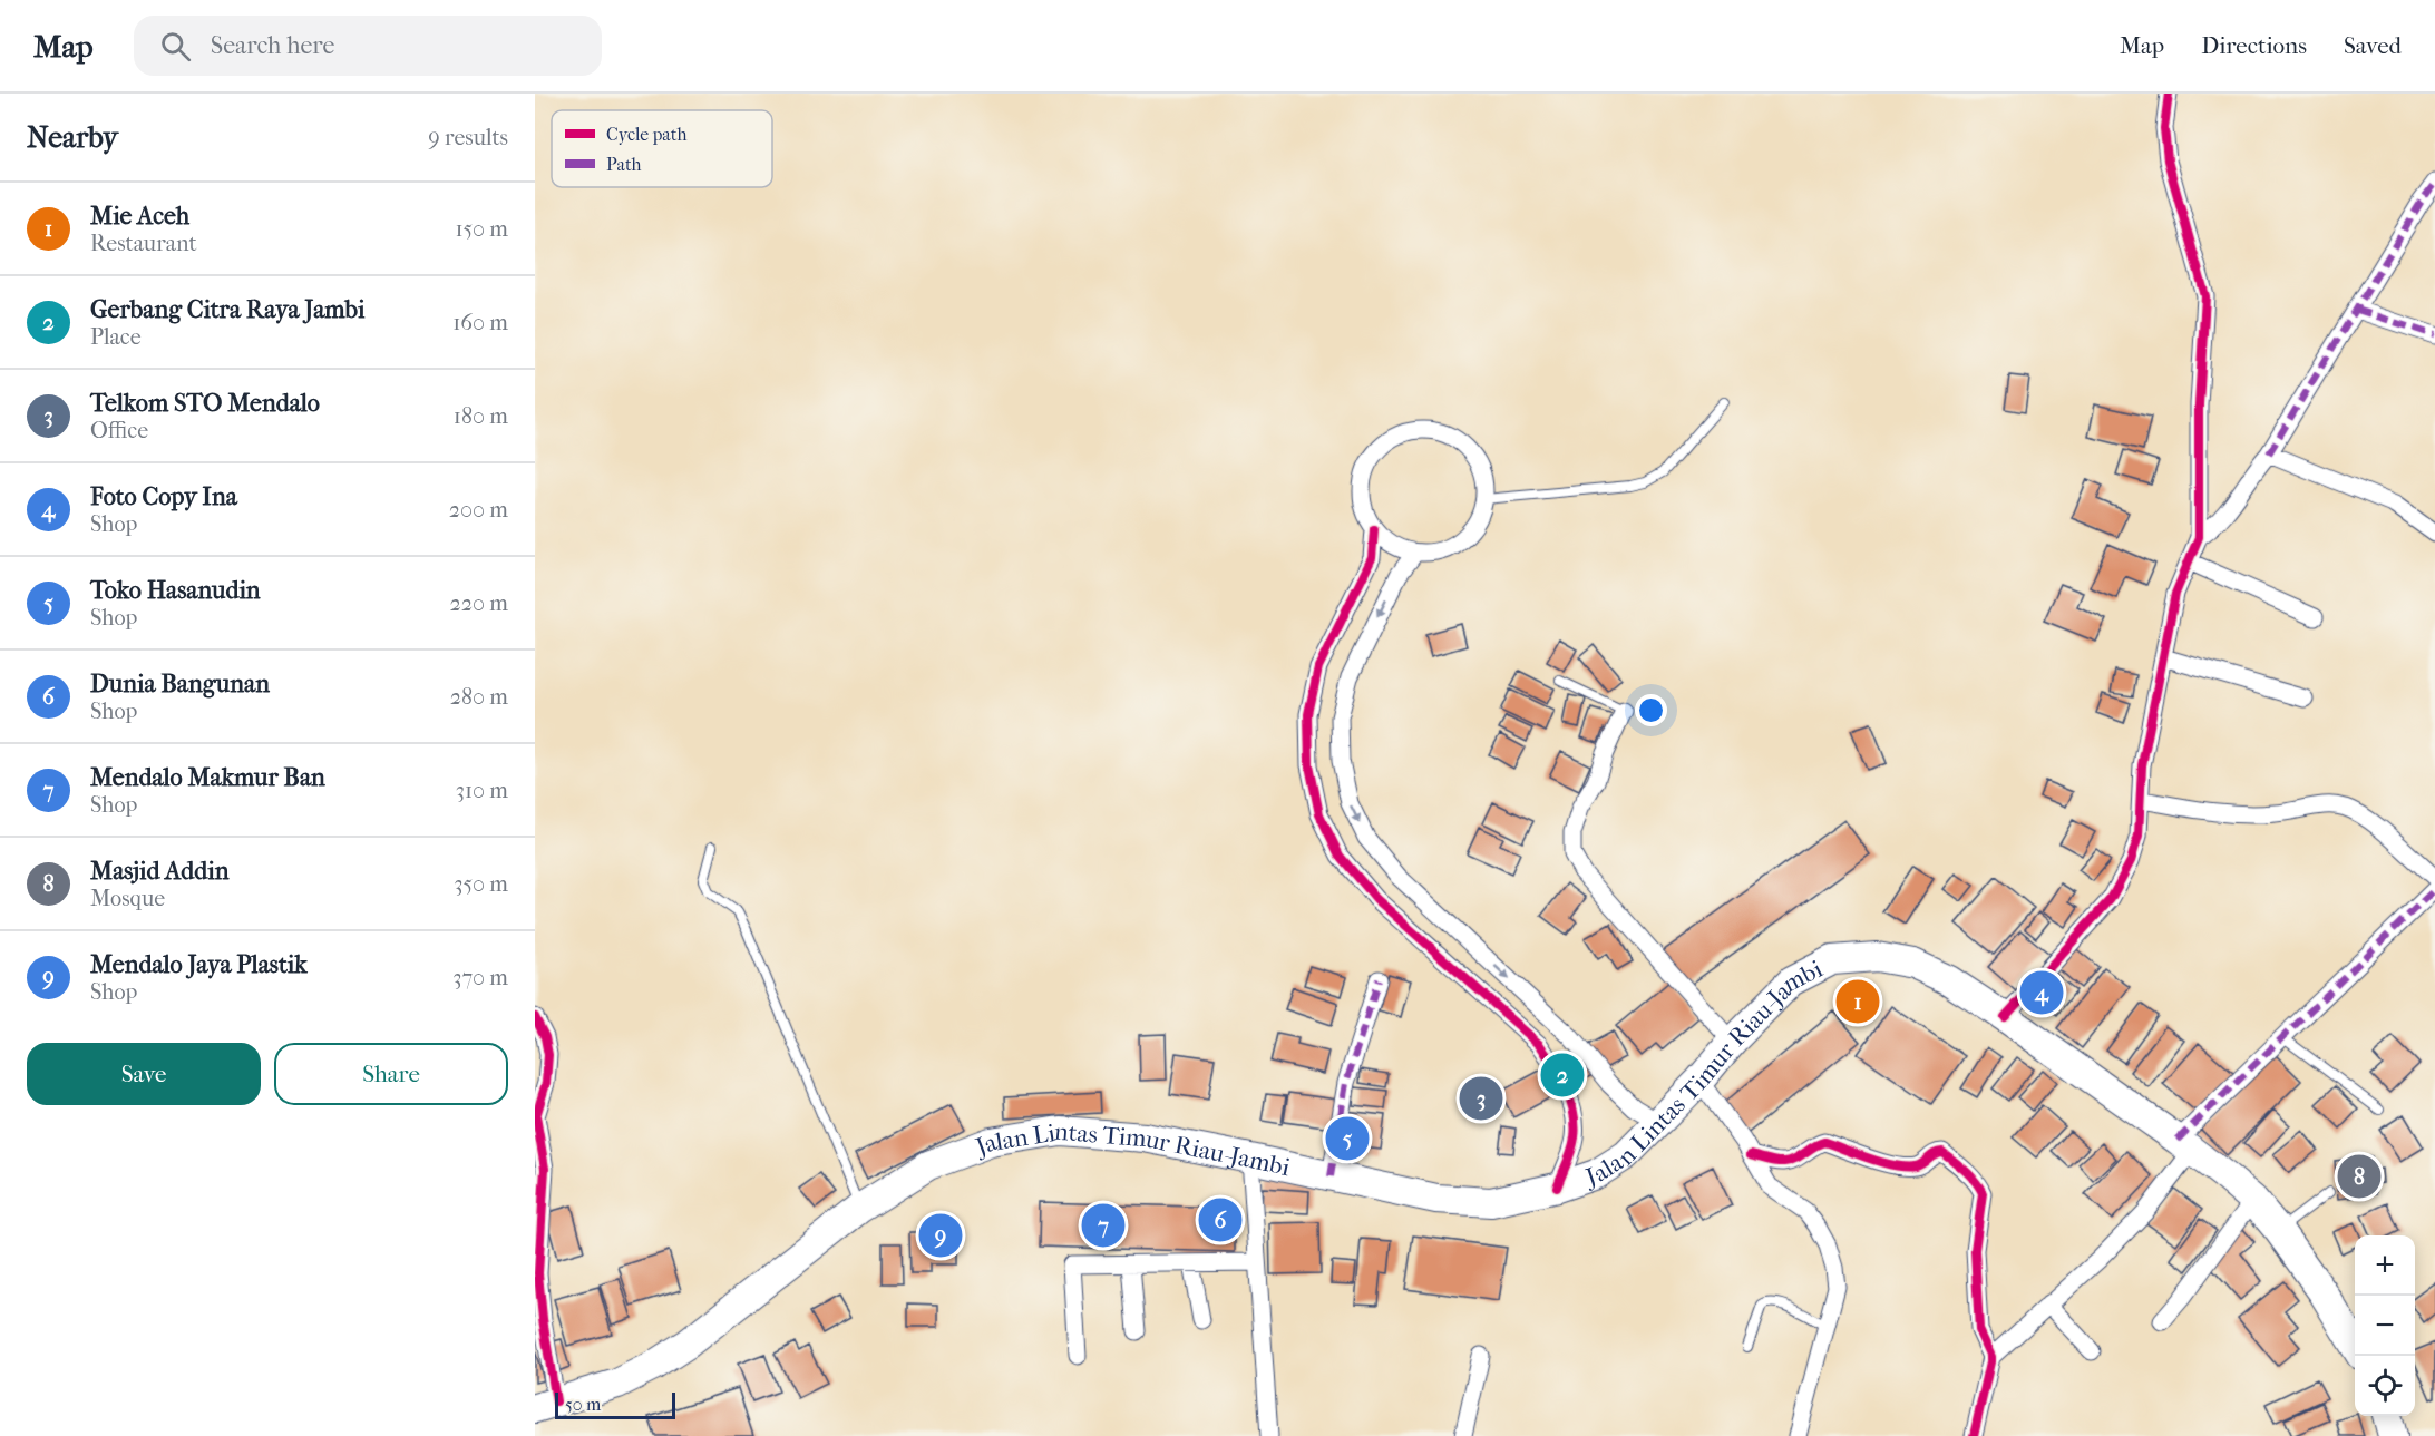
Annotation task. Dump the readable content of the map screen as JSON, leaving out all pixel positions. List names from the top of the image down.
{
  "streets": {
    "highway": ["Jalan Lintas Timur Riau-Jambi"]
  },
  "legend": ["Cycle path", "Path"],
  "scale_bar": "50 m",
  "page": {
    "header": "Map",
    "search": "Search here",
    "nav": ["Map", "Directions", "Saved"],
    "heading": ["Nearby", "9 results"],
    "list": [
      {
        "mark": "1",
        "name": "Mie Aceh",
        "note": "Restaurant",
        "value": "150 m"
      },
      {
        "mark": "2",
        "name": "Gerbang Citra Raya Jambi",
        "note": "Place",
        "value": "160 m"
      },
      {
        "mark": "3",
        "name": "Telkom STO Mendalo",
        "note": "Office",
        "value": "180 m"
      },
      {
        "mark": "4",
        "name": "Foto Copy Ina",
        "note": "Shop",
        "value": "200 m"
      },
      {
        "mark": "5",
        "name": "Toko Hasanudin",
        "note": "Shop",
        "value": "220 m"
      },
      {
        "mark": "6",
        "name": "Dunia Bangunan",
        "note": "Shop",
        "value": "280 m"
      },
      {
        "mark": "7",
        "name": "Mendalo Makmur Ban",
        "note": "Shop",
        "value": "310 m"
      },
      {
        "mark": "8",
        "name": "Masjid Addin",
        "note": "Mosque",
        "value": "350 m"
      },
      {
        "mark": "9",
        "name": "Mendalo Jaya Plastik",
        "note": "Shop",
        "value": "370 m"
      }
    ],
    "pins": [
      "4",
      "1",
      "2",
      "3",
      "5",
      "8",
      "6",
      "7",
      "9"
    ],
    "buttons": ["Save", "Share"],
    "map_buttons": ["+", "−"],
    "scale": "50 m"
  }
}
